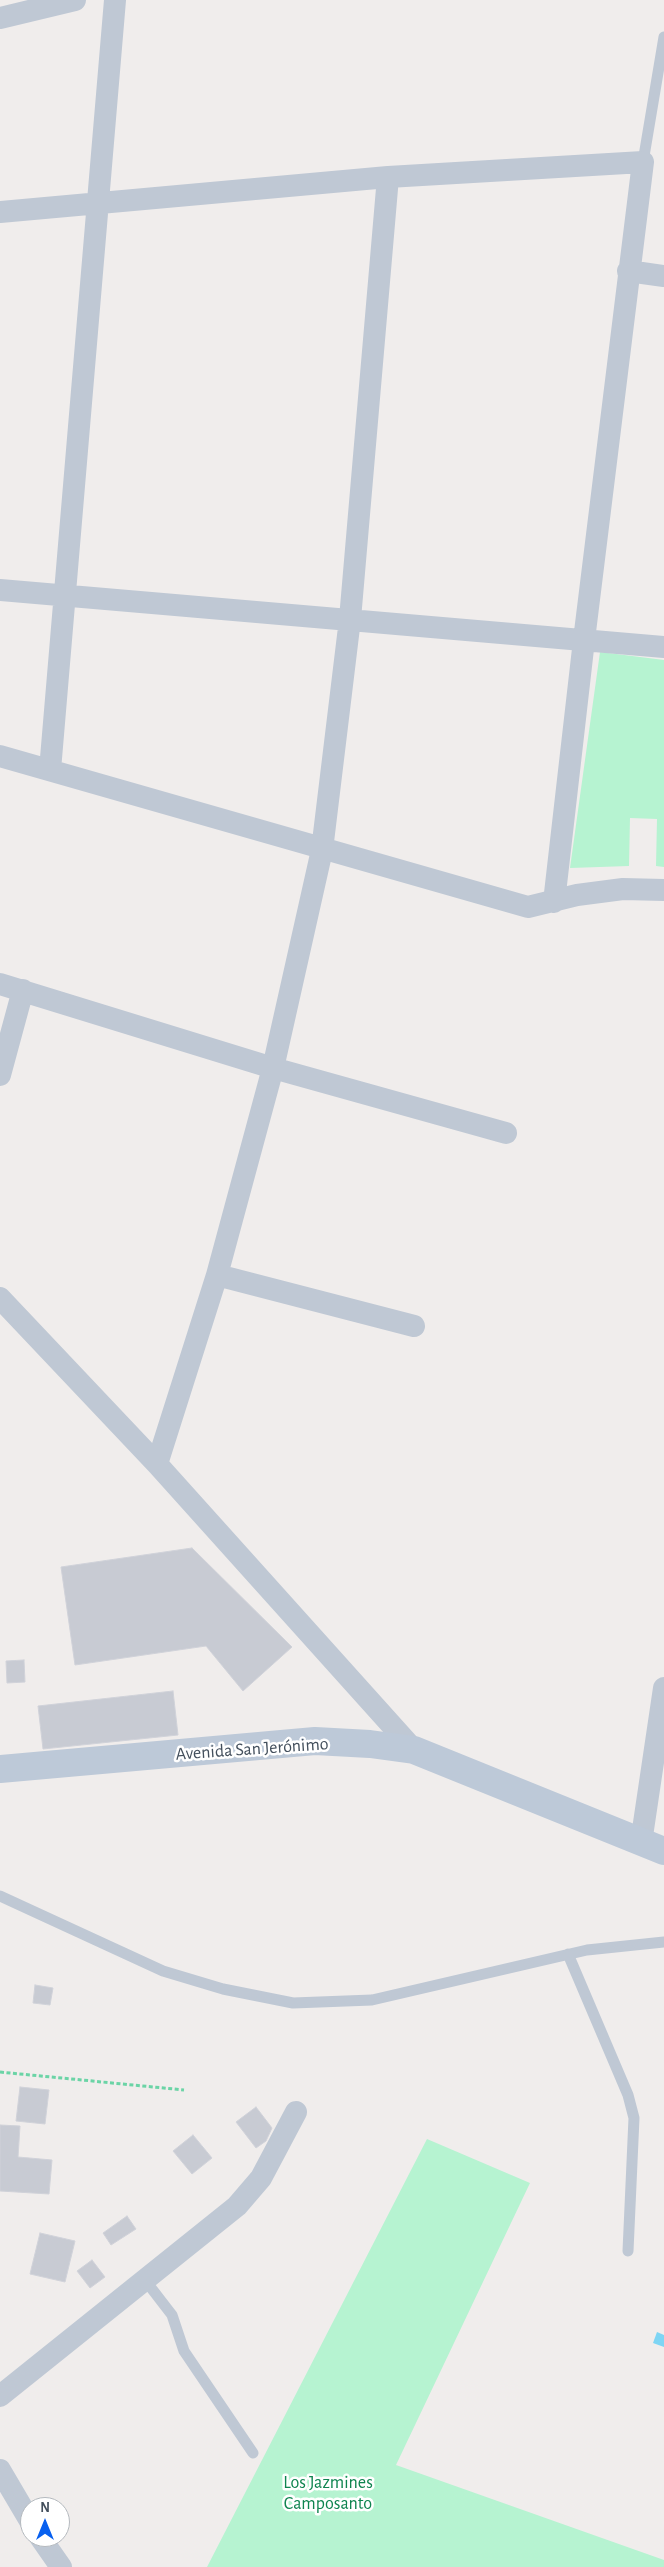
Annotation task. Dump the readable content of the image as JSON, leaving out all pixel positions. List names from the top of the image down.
{
  "streets": {
    "street": ["Avenida San Jerónimo"]
  },
  "parks": ["Los Jazmines Camposanto"],
  "north": "top"
}
